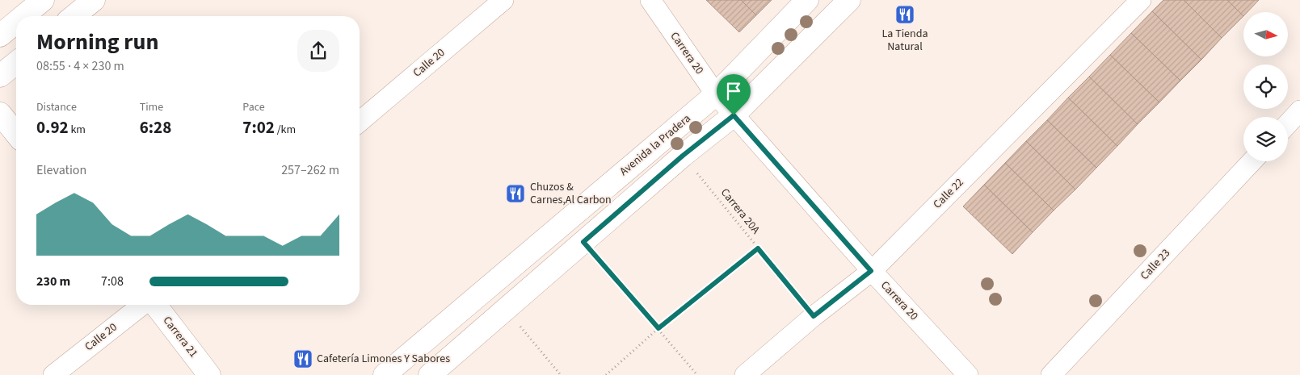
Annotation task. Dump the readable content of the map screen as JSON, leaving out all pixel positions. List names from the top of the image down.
{
  "streets": {
    "street": [
      "Carrera 20",
      "Calle 20",
      "Avenida la Pradera",
      "Calle 22",
      "Calle 23",
      "Carrera 21"
    ],
    "path": ["Carrera 20A"]
  },
  "crossings": [
    ["Carrera 20", "Avenida la Pradera"],
    ["Carrera 20", "Calle 22"],
    ["Calle 22", "Carrera 20A"]
  ],
  "places": {
    "restaurant": ["La Tienda Natural", "Chuzos & Carnes,Al Carbon", "Cafetería Limones Y Sabores"]
  },
  "north": "right",
  "page": {
    "heading": ["Morning run", "08:55 · 4 × 230 m"],
    "stats": [
      ["Distance", "0.92 km"],
      ["Time", "6:28"],
      ["Pace", "7:02 /km"]
    ],
    "chart": ["Elevation", "257–262 m"],
    "list": [
      {
        "name": "230 m",
        "note": "7:08"
      }
    ]
  }
}
